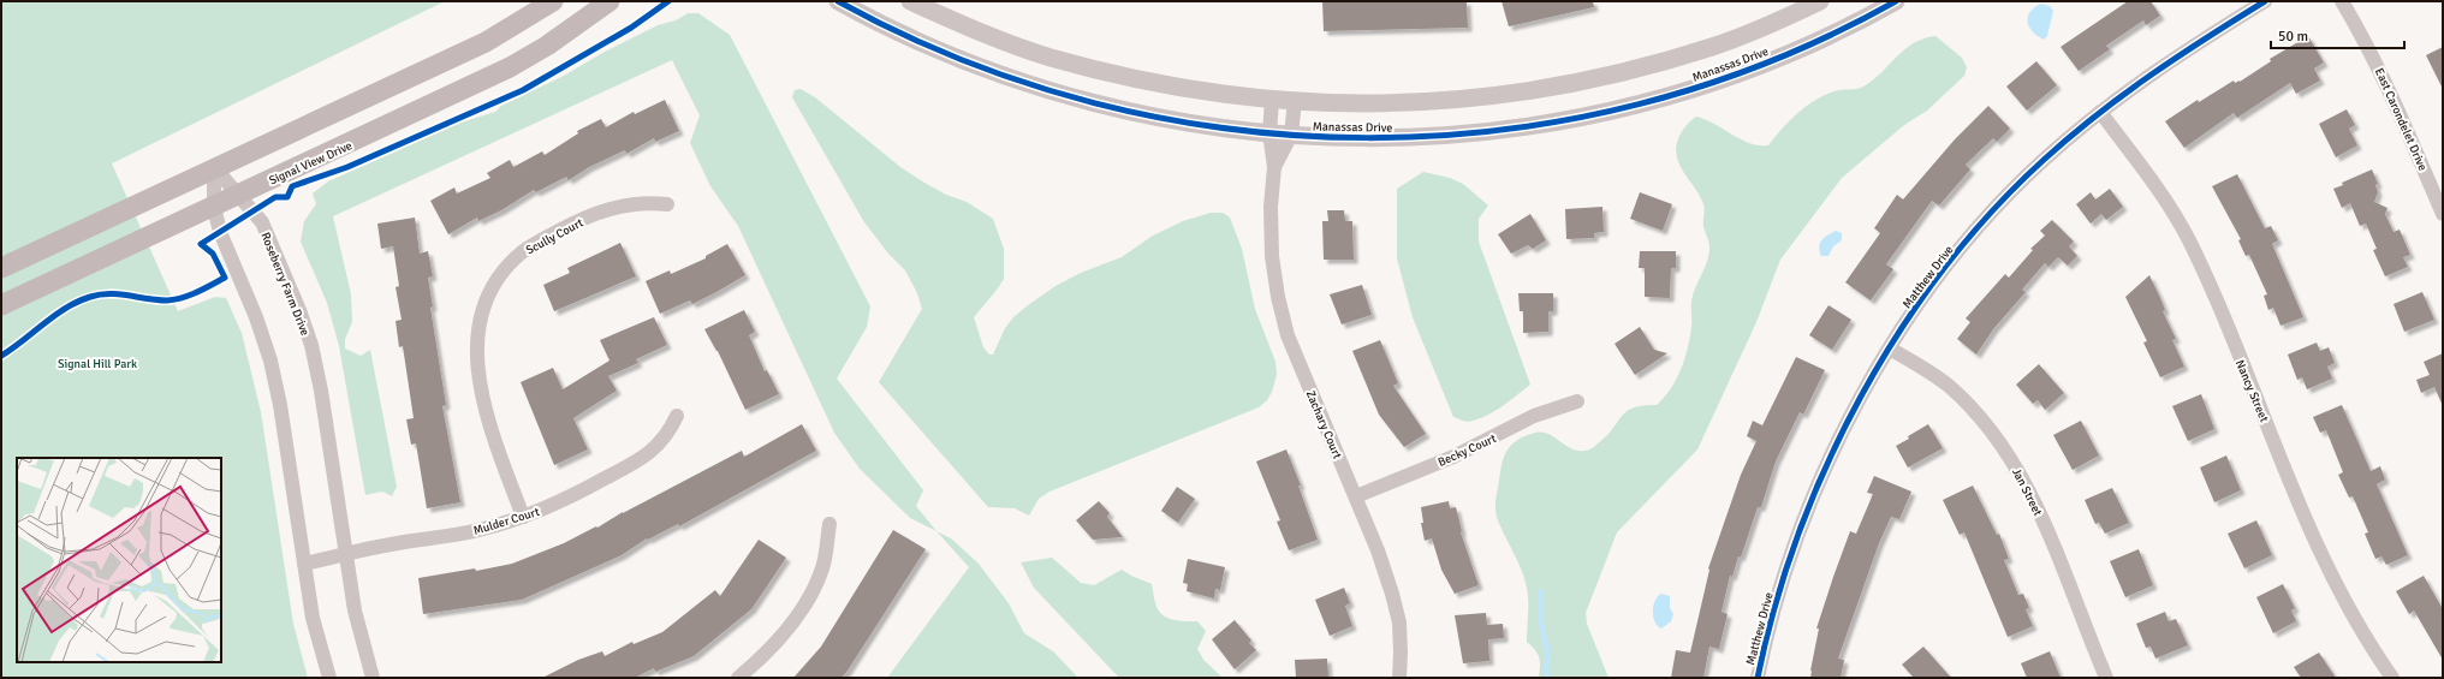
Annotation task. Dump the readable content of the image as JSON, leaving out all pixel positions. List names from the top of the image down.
{
  "streets": {
    "main road": ["Signal View Drive"],
    "street": [
      "Manassas Drive",
      "East Carondelet Drive",
      "Scully Court",
      "Matthew Drive",
      "Roseberry Farm Drive",
      "Nancy Street",
      "Zachary Court",
      "Becky Court",
      "Jan Street",
      "Mulder Court"
    ]
  },
  "crossings": [
    ["Manassas Drive", "Zachary Court"],
    ["Signal View Drive", "Roseberry Farm Drive"],
    ["Scully Court", "Mulder Court"],
    ["Matthew Drive", "Nancy Street"],
    ["Matthew Drive", "Jan Street"],
    ["Roseberry Farm Drive", "Mulder Court"],
    ["Zachary Court", "Becky Court"]
  ],
  "parks": ["Signal Hill Park"],
  "scale_bar": "50 m"
}
